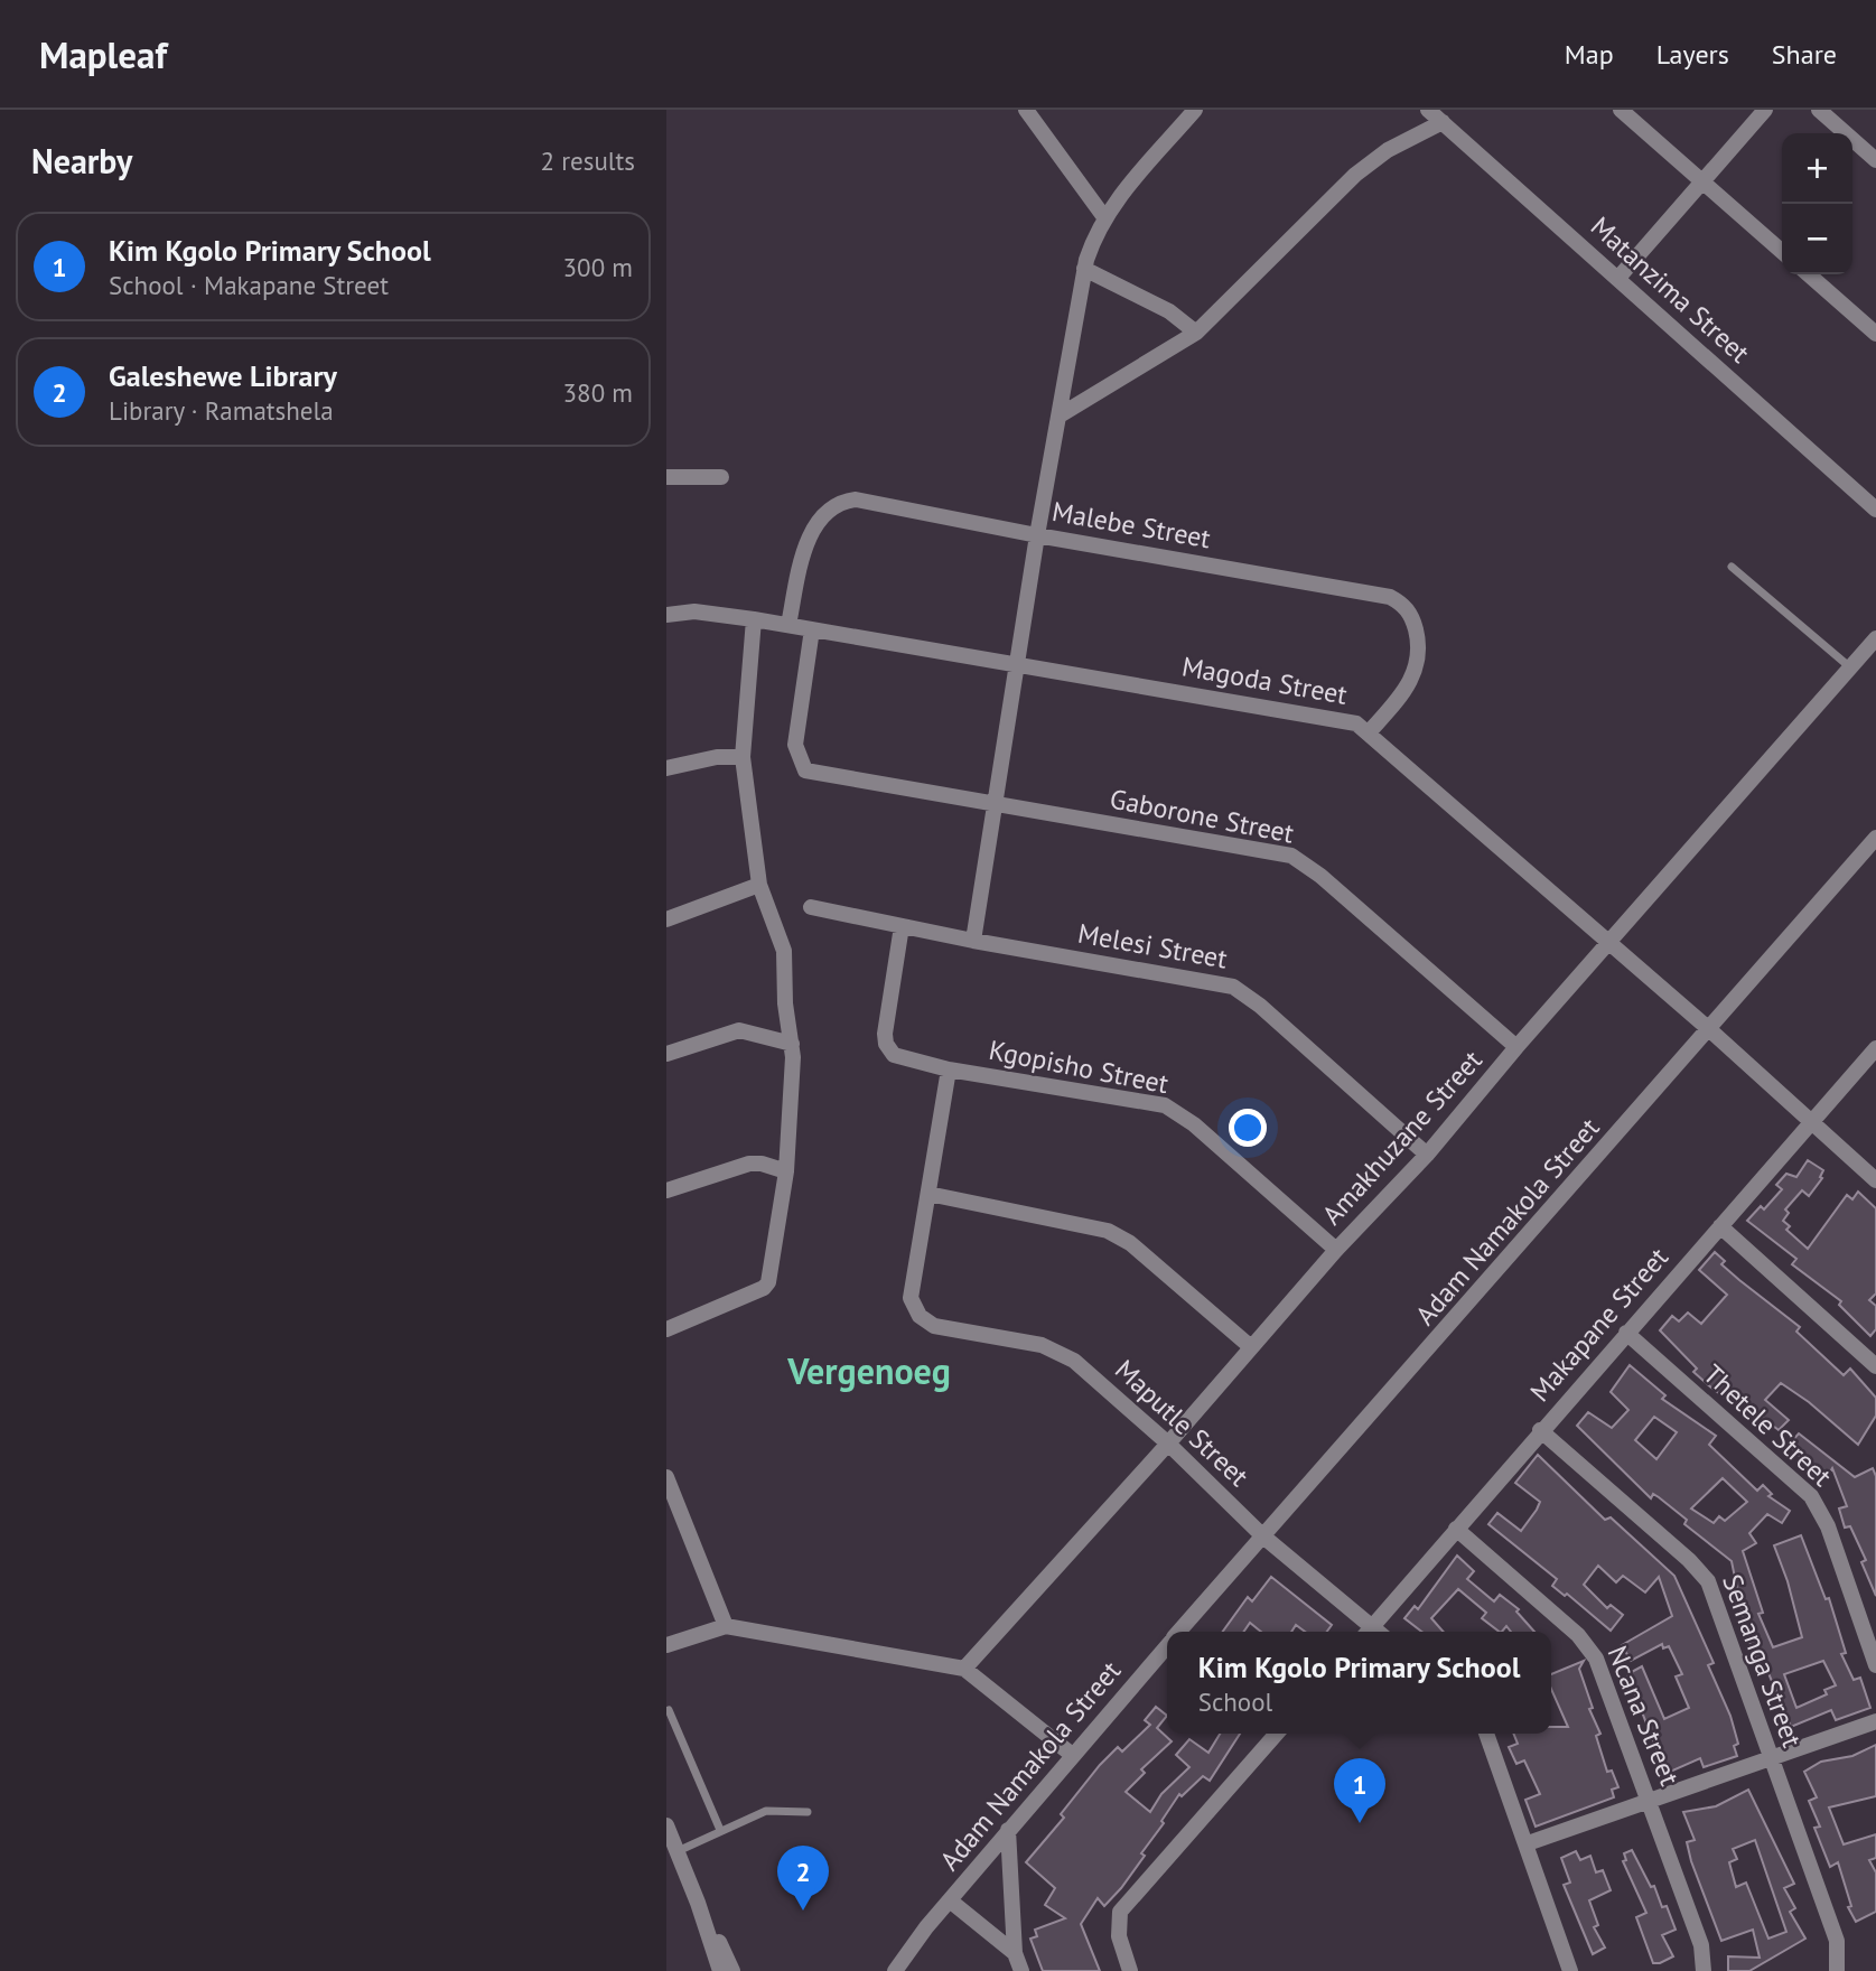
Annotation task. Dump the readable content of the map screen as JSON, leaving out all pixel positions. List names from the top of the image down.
{
  "streets": {
    "street": [
      "Matanzima Street",
      "Malebe Street",
      "Magoda Street",
      "Gaborone Street",
      "Melesi Street",
      "Kgopisho Street",
      "Amakhuzane Street",
      "Adam Namakola Street",
      "Makapane Street",
      "Maputle Street",
      "Thetele Street",
      "Semanga Street",
      "Ncana Street"
    ]
  },
  "crossings": [
    ["Malebe Street", "Magoda Street"],
    ["Magoda Street", "Gaborone Street"],
    ["Magoda Street", "Amakhuzane Street"],
    ["Magoda Street", "Adam Namakola Street"],
    ["Magoda Street", "Makapane Street"],
    ["Gaborone Street", "Amakhuzane Street"],
    ["Melesi Street", "Kgopisho Street"],
    ["Melesi Street", "Amakhuzane Street"],
    ["Kgopisho Street", "Amakhuzane Street"],
    ["Amakhuzane Street", "Maputle Street"],
    ["Adam Namakola Street", "Maputle Street"],
    ["Makapane Street", "Thetele Street"],
    ["Makapane Street", "Semanga Street"],
    ["Makapane Street", "Ncana Street"]
  ],
  "districts": ["Vergenoeg"],
  "page": {
    "header": "Mapleaf",
    "nav": ["Map", "Layers", "Share"],
    "heading": ["Nearby", "2 results"],
    "map_buttons": ["+", "−"],
    "list": [
      {
        "mark": "1",
        "name": "Kim Kgolo Primary School",
        "note": "School · Makapane Street",
        "value": "300 m"
      },
      {
        "mark": "2",
        "name": "Galeshewe Library",
        "note": "Library · Ramatshela",
        "value": "380 m"
      }
    ],
    "popup": ["Kim Kgolo Primary School", "School"],
    "pins": ["1", "2"]
  }
}
